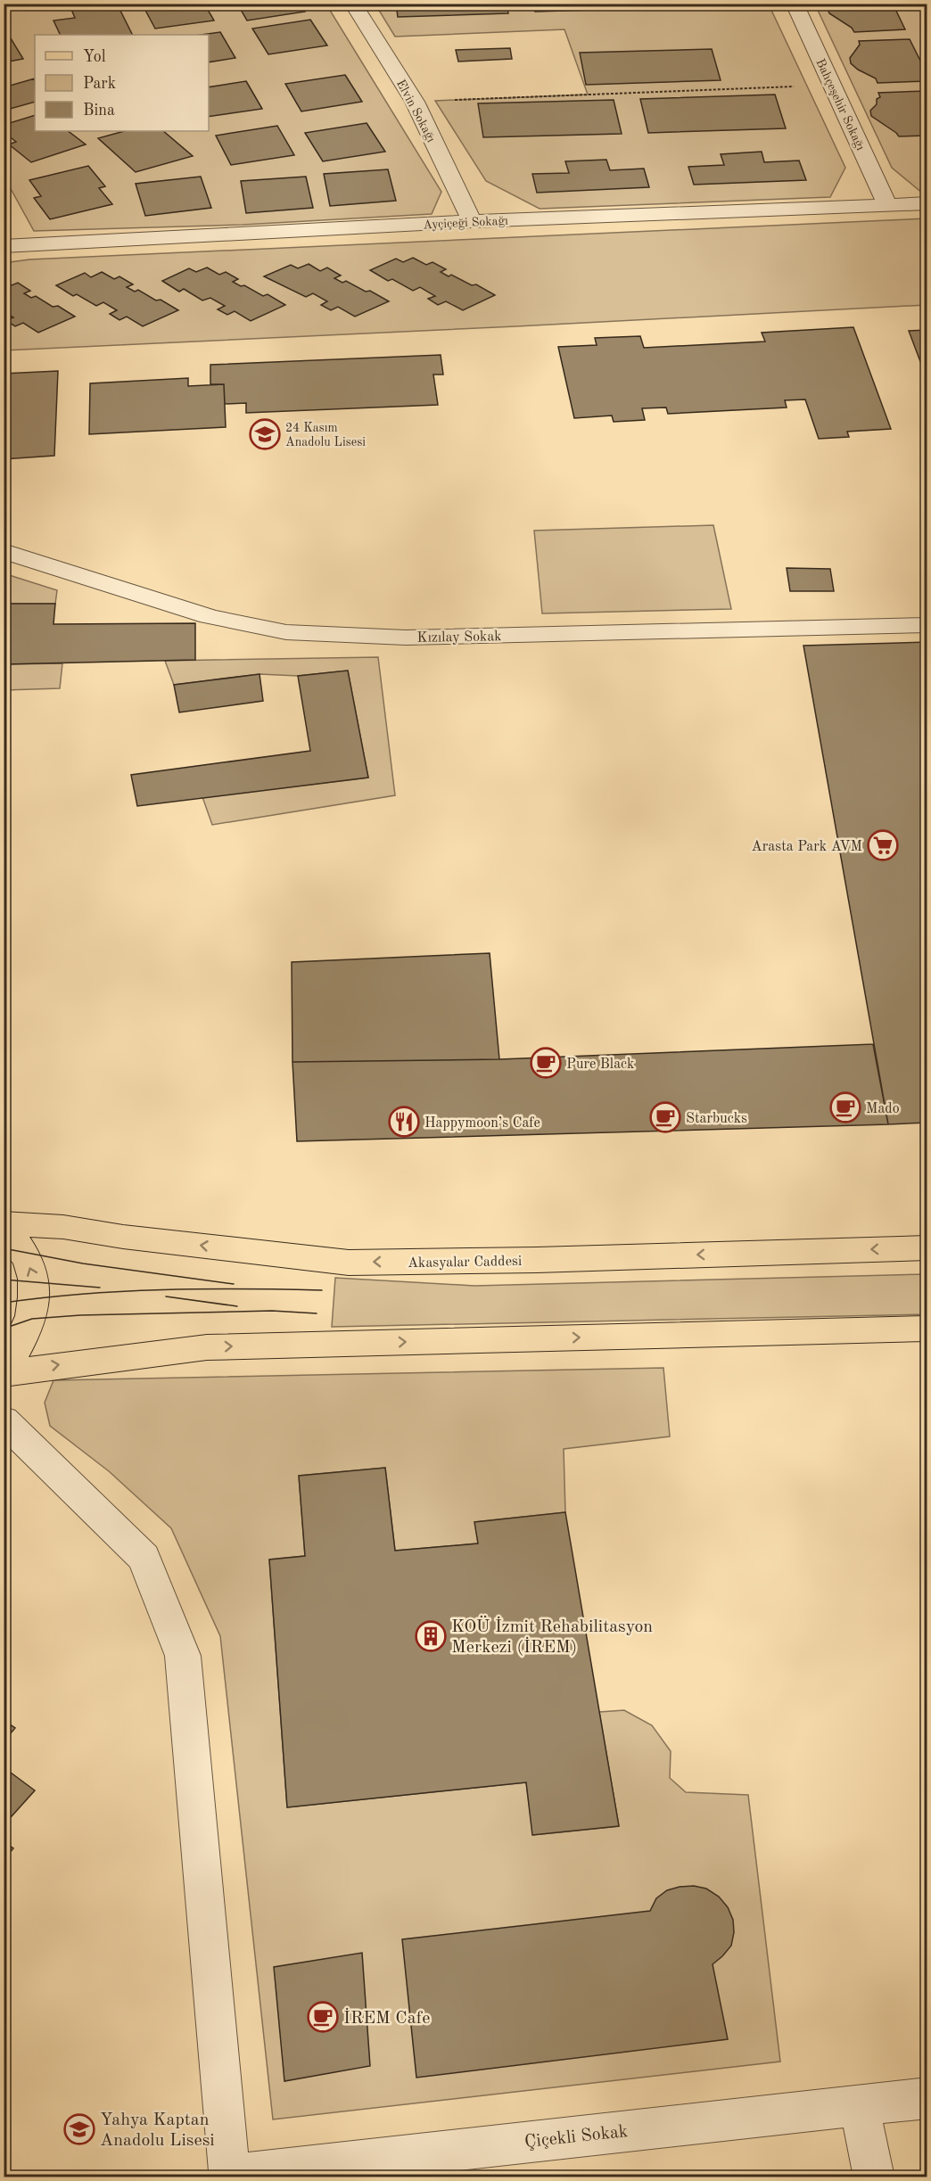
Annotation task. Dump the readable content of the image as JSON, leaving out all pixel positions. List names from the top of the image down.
{
  "streets": {
    "main road": ["Akasyalar Caddesi"],
    "street": [
      "Bahçeşehir Sokağı",
      "Elvin Sokağı",
      "Ayçiçeği Sokağı",
      "Kızılay Sokak",
      "Çiçekli Sokak"
    ]
  },
  "crossings": [
    ["Bahçeşehir Sokağı", "Ayçiçeği Sokağı"],
    ["Elvin Sokağı", "Ayçiçeği Sokağı"]
  ],
  "places": {
    "school or university": ["24 Kasım Anadolu Lisesi", "Yahya Kaptan Anadolu Lisesi"],
    "supermarket": ["Arasta Park AVM"],
    "cafe": [
      "Pure Black",
      "Mado",
      "Starbucks",
      "İREM Cafe"
    ],
    "restaurant": ["Happymoon’s Cafe"],
    "building": ["KOÜ İzmit Rehabilitasyon Merkezi (İREM)"]
  },
  "legend": ["Yol", "Park", "Bina"]
}
